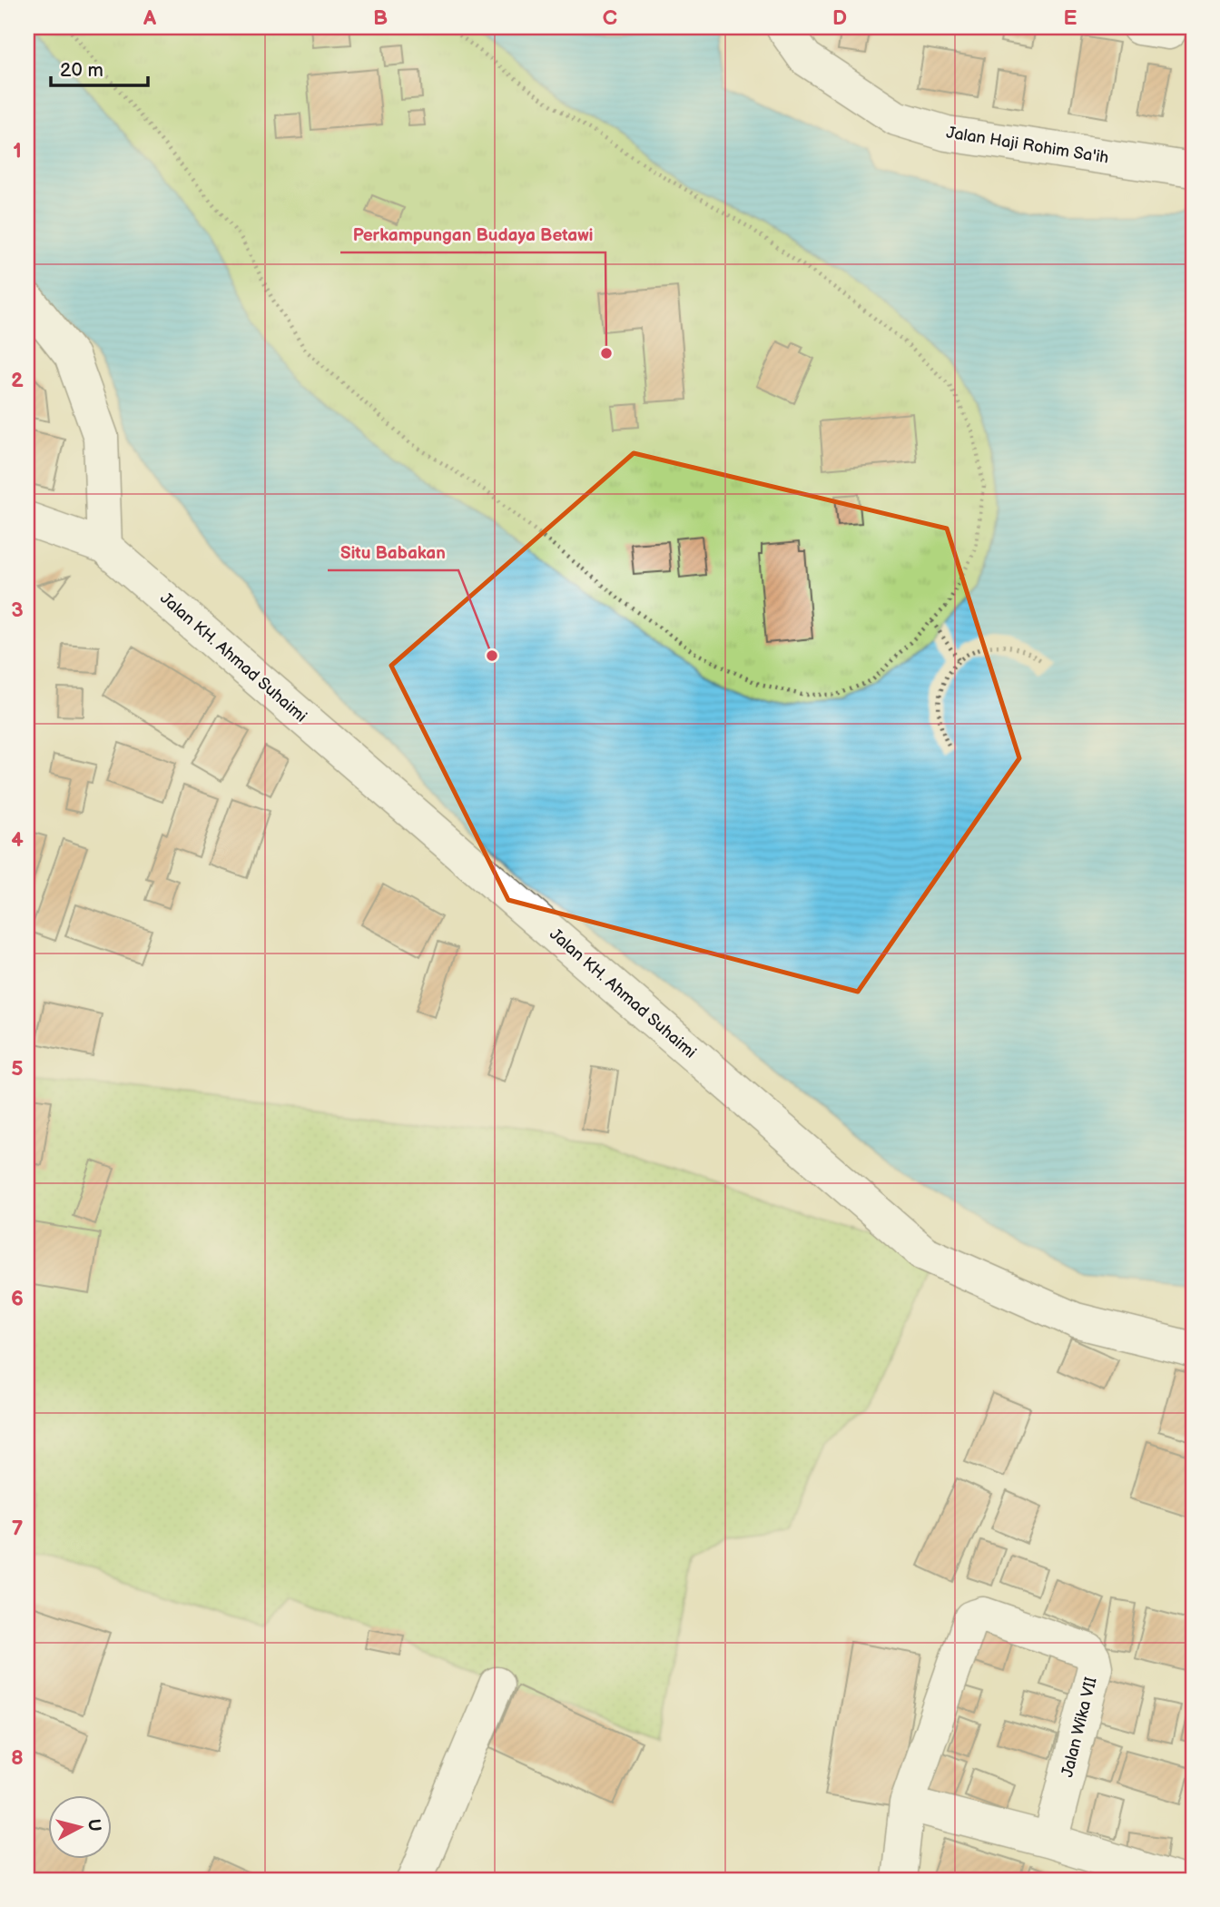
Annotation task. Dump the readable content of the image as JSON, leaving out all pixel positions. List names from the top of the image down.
{
  "streets": {
    "street": ["Jalan Haji Rohim Sa'ih", "Jalan KH. Ahmad Suhaimi", "Jalan Wika VII"]
  },
  "places": ["Perkampungan Budaya Betawi", "Situ Babakan"],
  "scale_bar": "20 m",
  "north": "right",
  "grid": {
    "columns": [
      "A",
      "B",
      "C",
      "D",
      "E"
    ],
    "rows": [
      "1",
      "2",
      "3",
      "4",
      "5",
      "6",
      "7",
      "8"
    ]
  }
}
